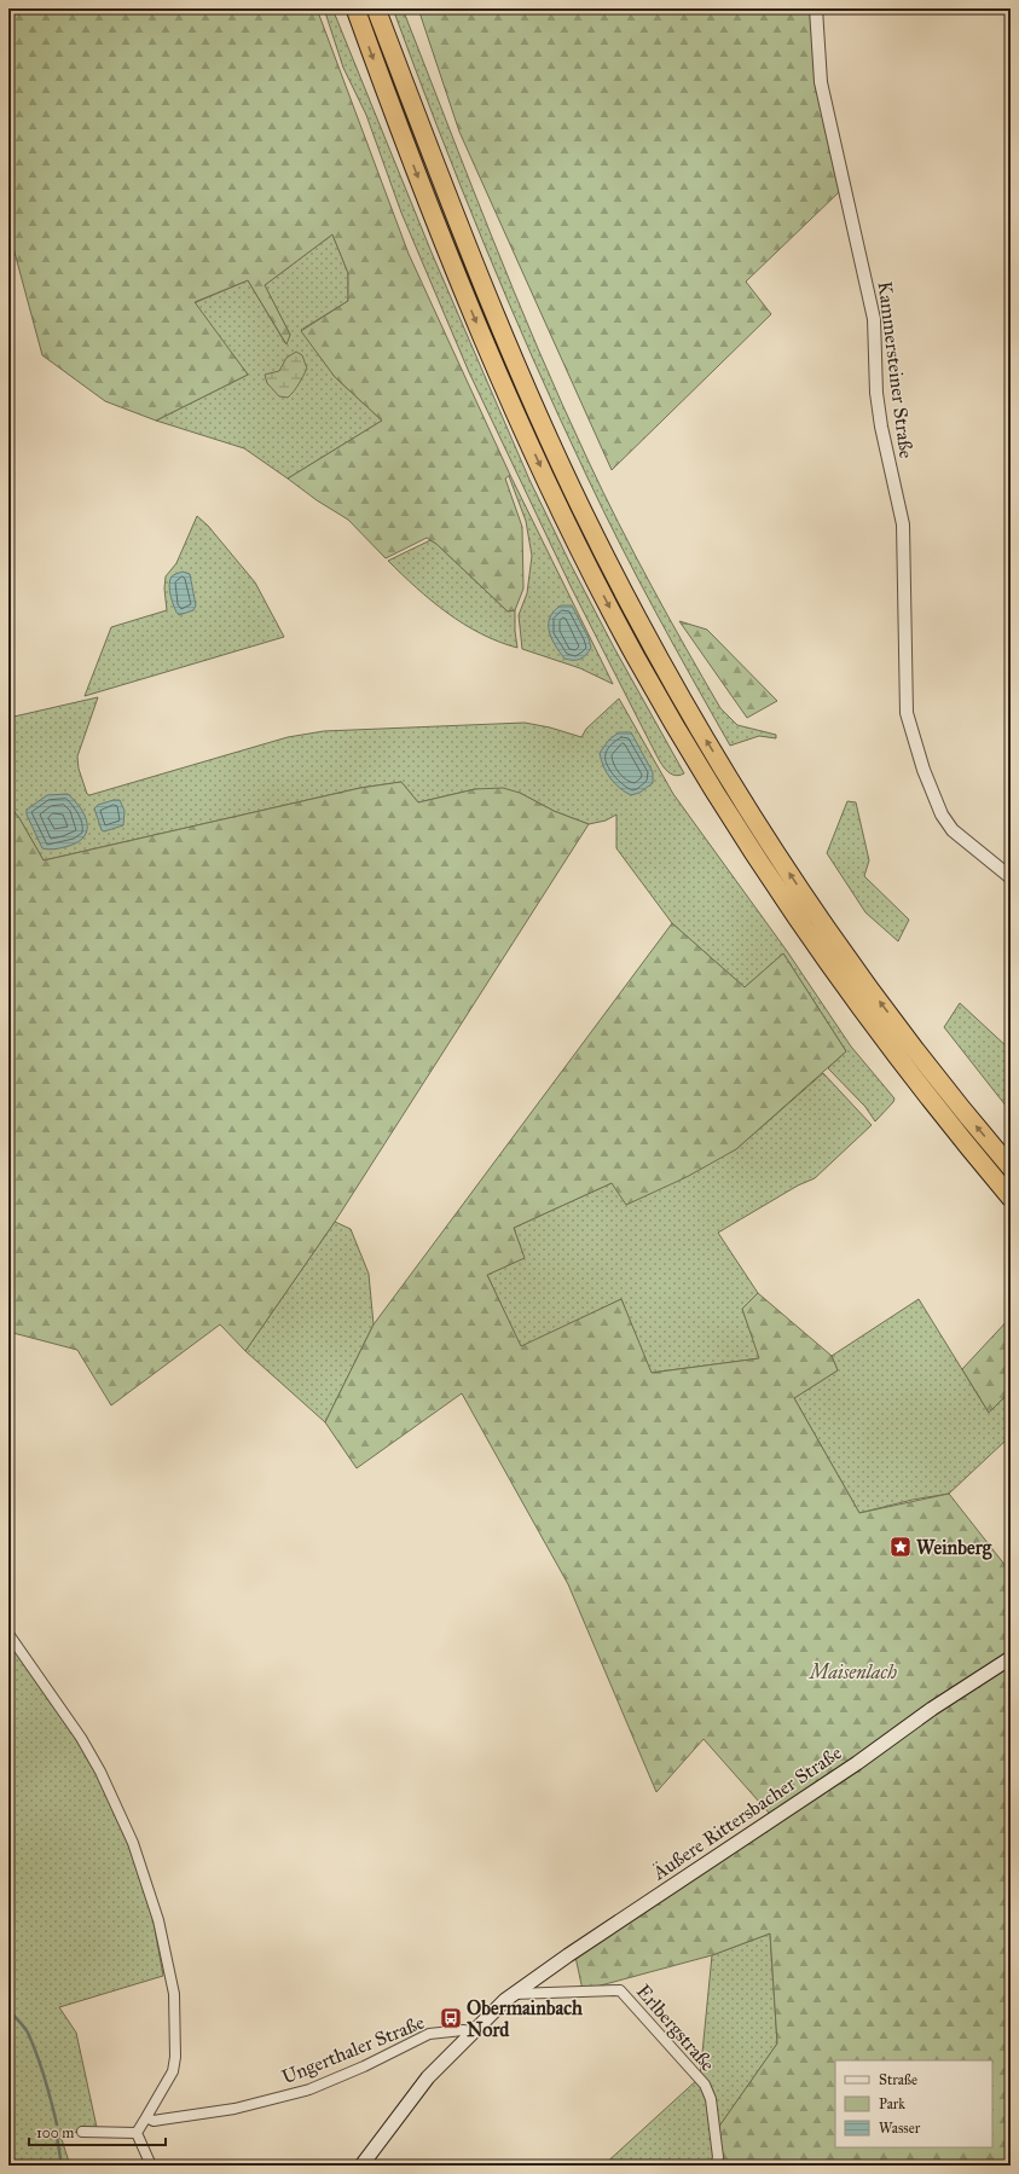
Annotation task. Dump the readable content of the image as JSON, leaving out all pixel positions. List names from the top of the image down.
{
  "streets": {
    "main road": ["Äußere Rittersbacher Straße"],
    "street": ["Kammersteiner Straße", "Erlbergstraße", "Ungerthaler Straße"]
  },
  "crossings": [
    ["Äußere Rittersbacher Straße", "Erlbergstraße"],
    ["Äußere Rittersbacher Straße", "Ungerthaler Straße"]
  ],
  "parks": ["Maisenlach"],
  "places": {
    "place": ["Weinberg"],
    "bus stop": ["Obermainbach Nord"]
  },
  "legend": ["Straße", "Park", "Wasser"],
  "scale_bar": "100 m"
}
